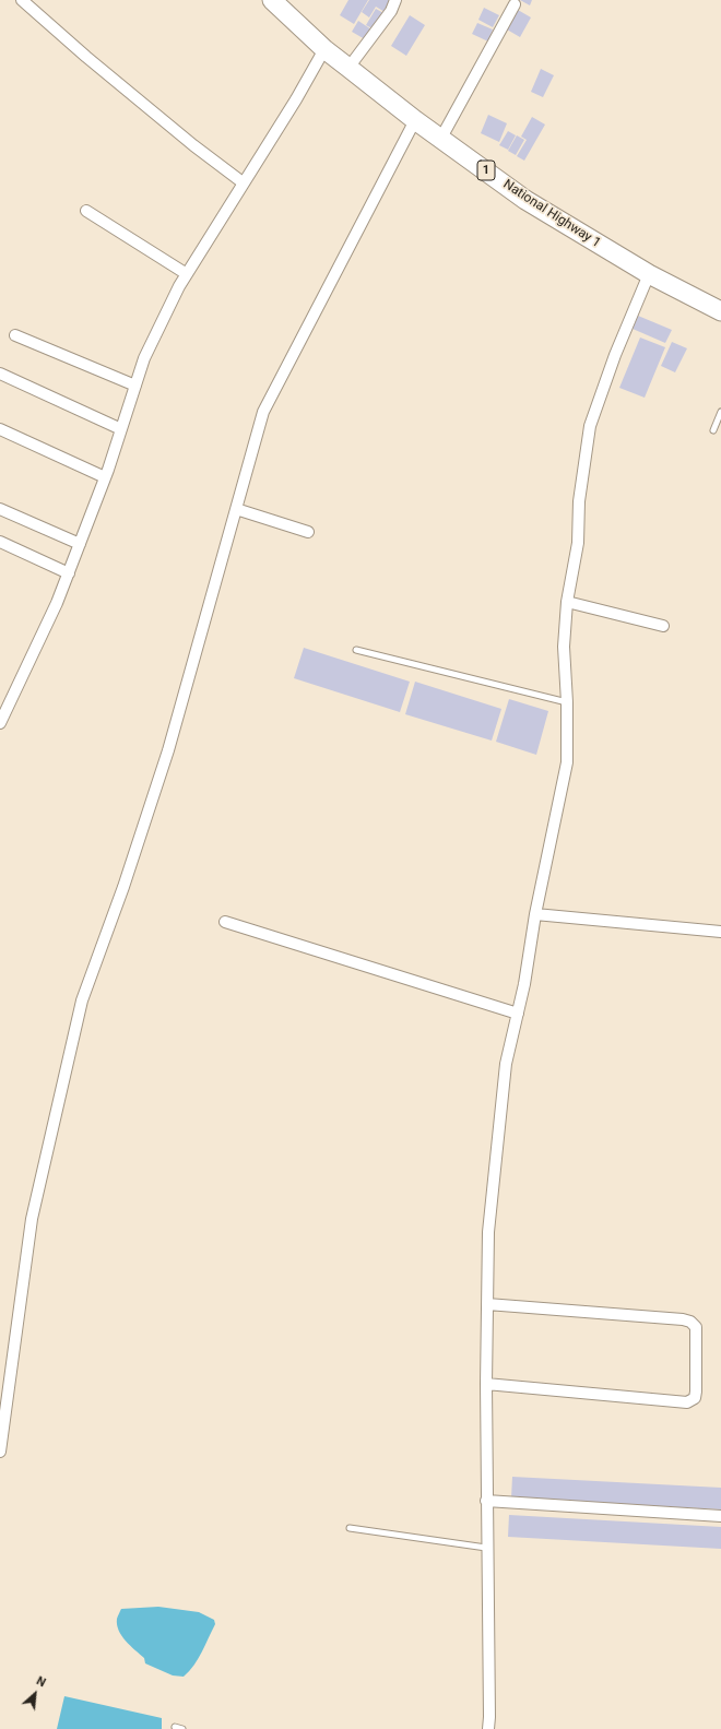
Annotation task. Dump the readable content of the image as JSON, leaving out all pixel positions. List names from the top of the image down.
{
  "streets": {
    "highway": ["1", "National Highway 1"]
  },
  "north": "top right"
}
